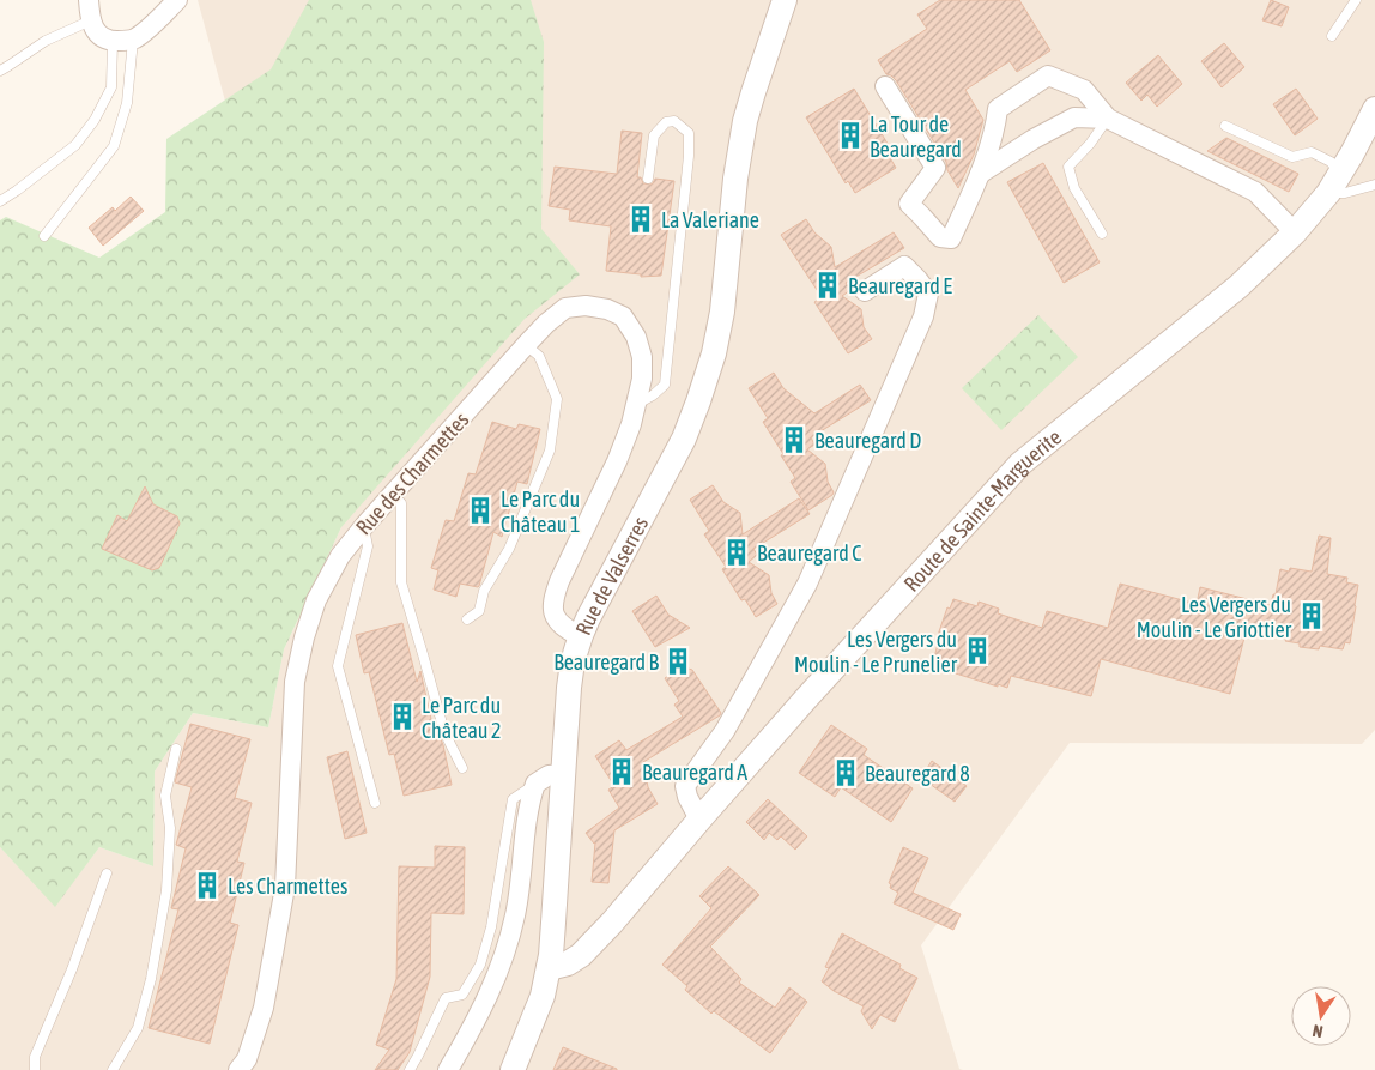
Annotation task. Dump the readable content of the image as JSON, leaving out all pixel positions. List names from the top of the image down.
{
  "streets": {
    "street": ["Rue des Charmettes", "Route de Sainte-Marguerite", "Rue de Valserres"]
  },
  "crossings": [
    ["Rue des Charmettes", "Rue de Valserres"],
    ["Route de Sainte-Marguerite", "Rue de Valserres"]
  ],
  "places": {
    "building": [
      "La Tour de Beauregard",
      "La Valeriane",
      "Beauregard E",
      "Beauregard D",
      "Le Parc du Château 1",
      "Beauregard C",
      "Les Vergers du Moulin - Le Griottier",
      "Les Vergers du Moulin - Le Prunelier",
      "Beauregard B",
      "Le Parc du Château 2",
      "Beauregard A",
      "Beauregard 8",
      "Les Charmettes"
    ]
  },
  "north": "bottom"
}
